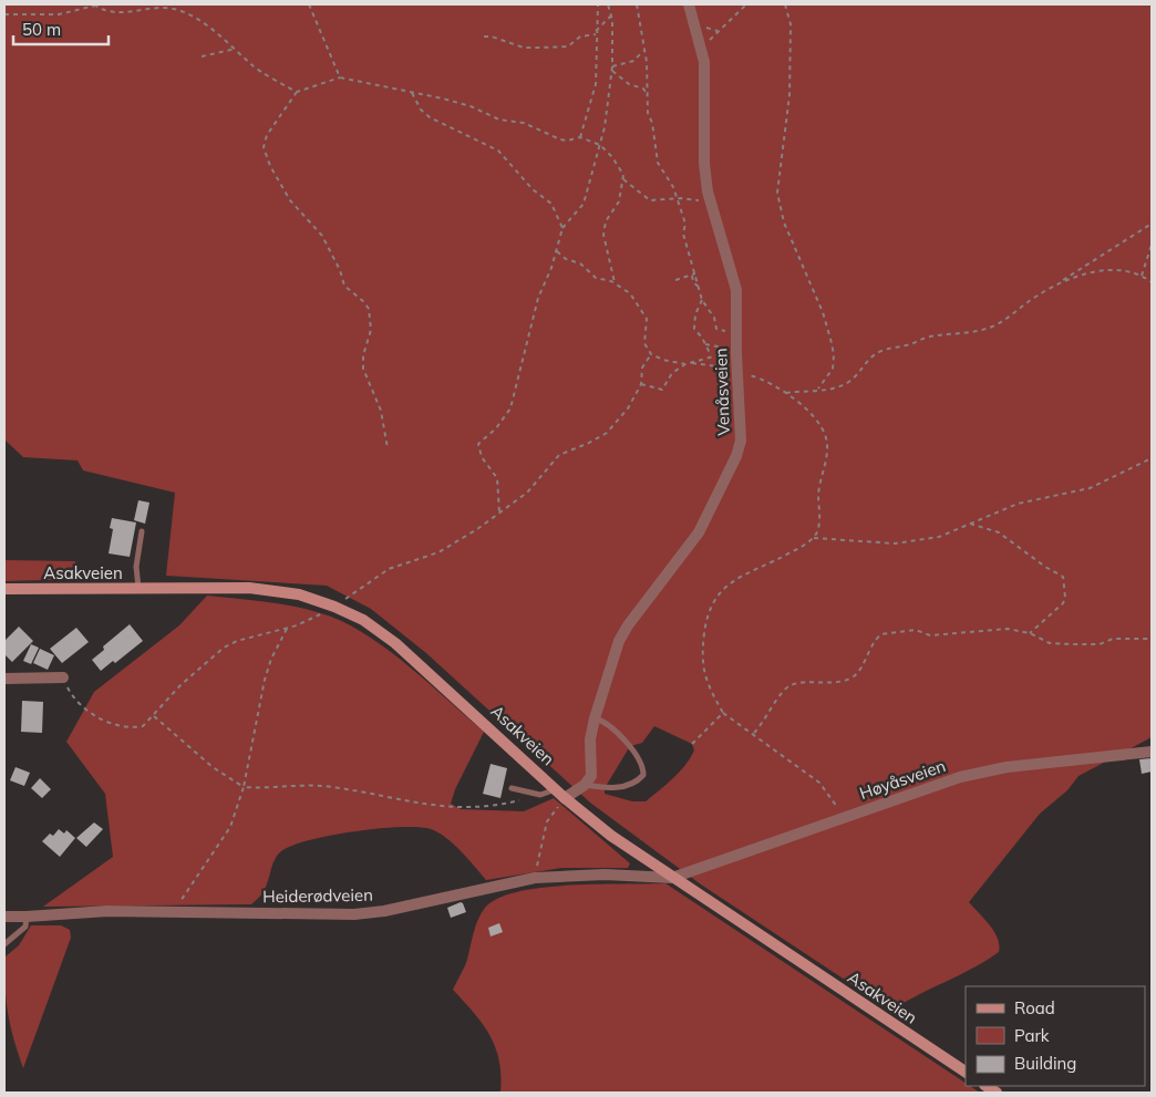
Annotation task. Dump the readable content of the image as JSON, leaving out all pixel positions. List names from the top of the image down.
{
  "streets": {
    "main road": ["Asakveien"],
    "street": ["Venåsveien", "Høyåsveien", "Heiderødveien"]
  },
  "crossings": [
    ["Asakveien", "Høyåsveien"],
    ["Asakveien", "Heiderødveien"],
    ["Høyåsveien", "Heiderødveien"]
  ],
  "legend": ["Road", "Park", "Building"],
  "scale_bar": "50 m"
}
